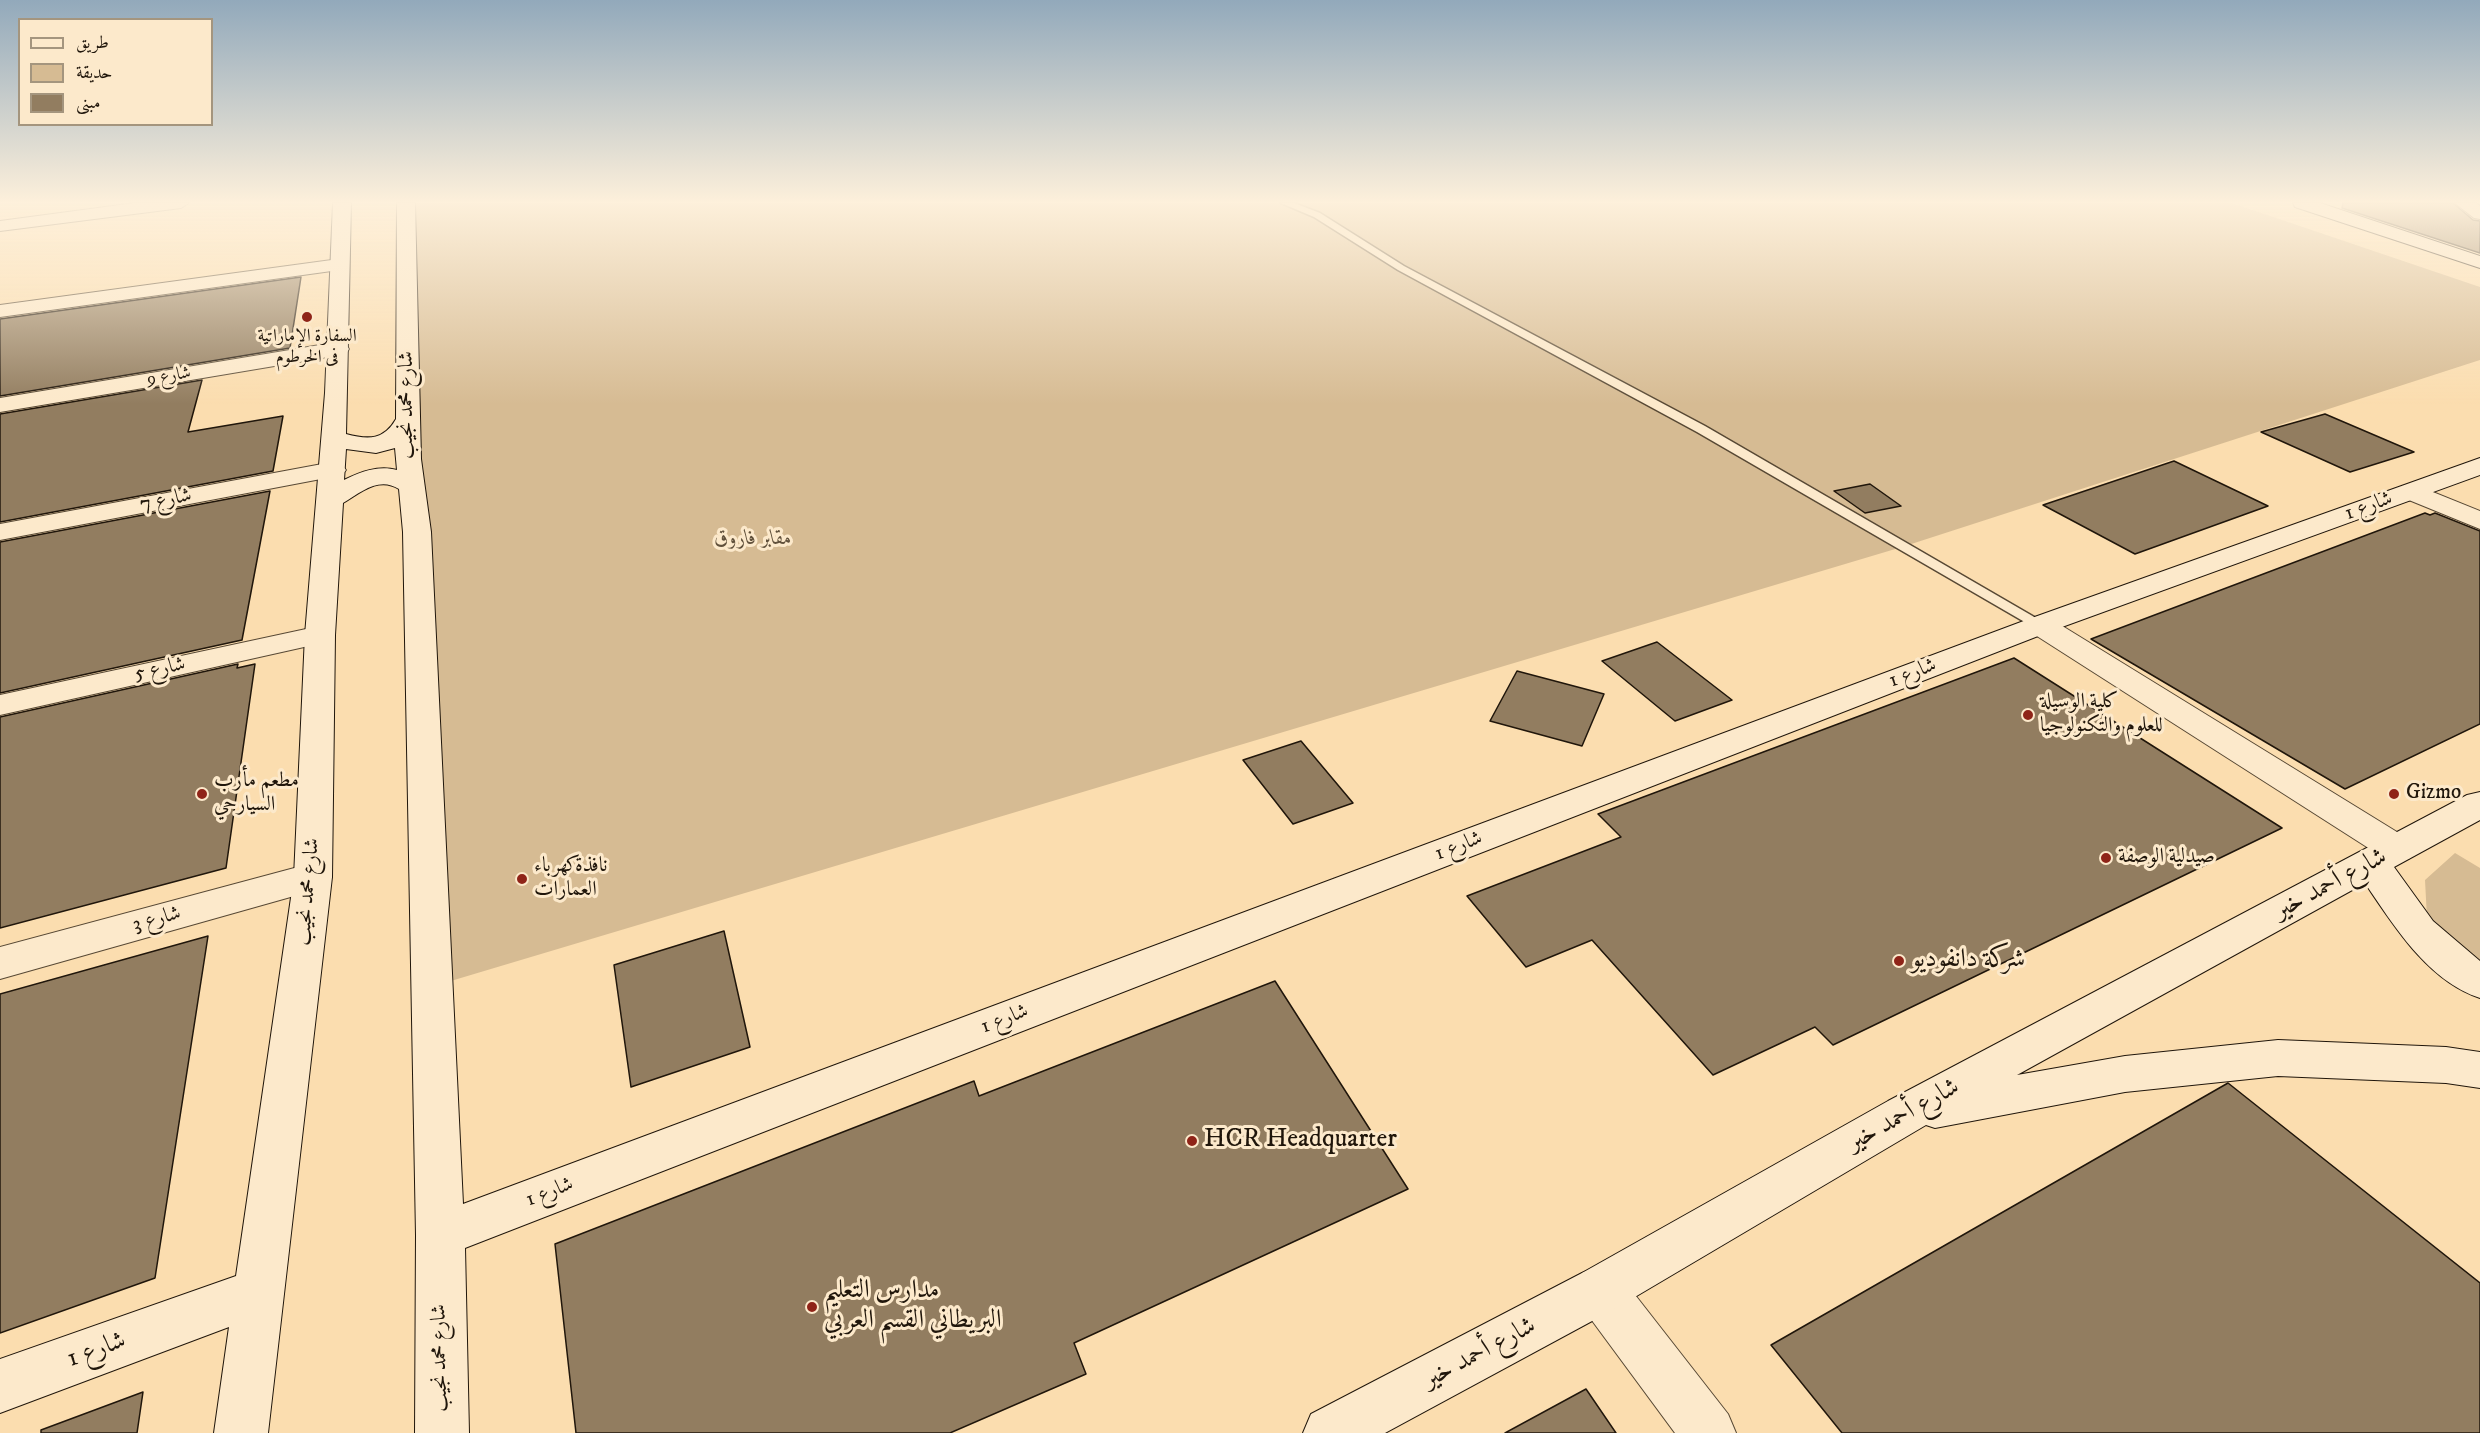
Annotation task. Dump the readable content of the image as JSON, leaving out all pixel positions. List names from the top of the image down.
{
  "streets": {
    "main road": [
      "شارع 9",
      "شارع محمد نجيب",
      "شارع 7",
      "شارع 1",
      "شارع 5",
      "شارع أحمد خير",
      "شارع 3"
    ]
  },
  "crossings": [
    ["شارع 9", "شارع محمد نجيب"],
    ["شارع محمد نجيب", "شارع 7"],
    ["شارع محمد نجيب", "شارع 1"],
    ["شارع محمد نجيب", "شارع 5"],
    ["شارع محمد نجيب", "شارع 3"]
  ],
  "parks": ["مقابر فاروق"],
  "places": [
    "السفارة الإماراتية فى الخرطوم",
    "كلية الوسيلة للعلوم والتكنولوجيا",
    "مطعم مأرب السيارحي",
    "Gizmo",
    "صيدلية الوصفة",
    "نافذةكهرباء العمارات",
    "شركة دانفوديو",
    "HCR Headquarter",
    "مدارس التعليم البريطاني القسم العربي"
  ],
  "legend": ["طريق", "حديقة", "مبنى"]
}
